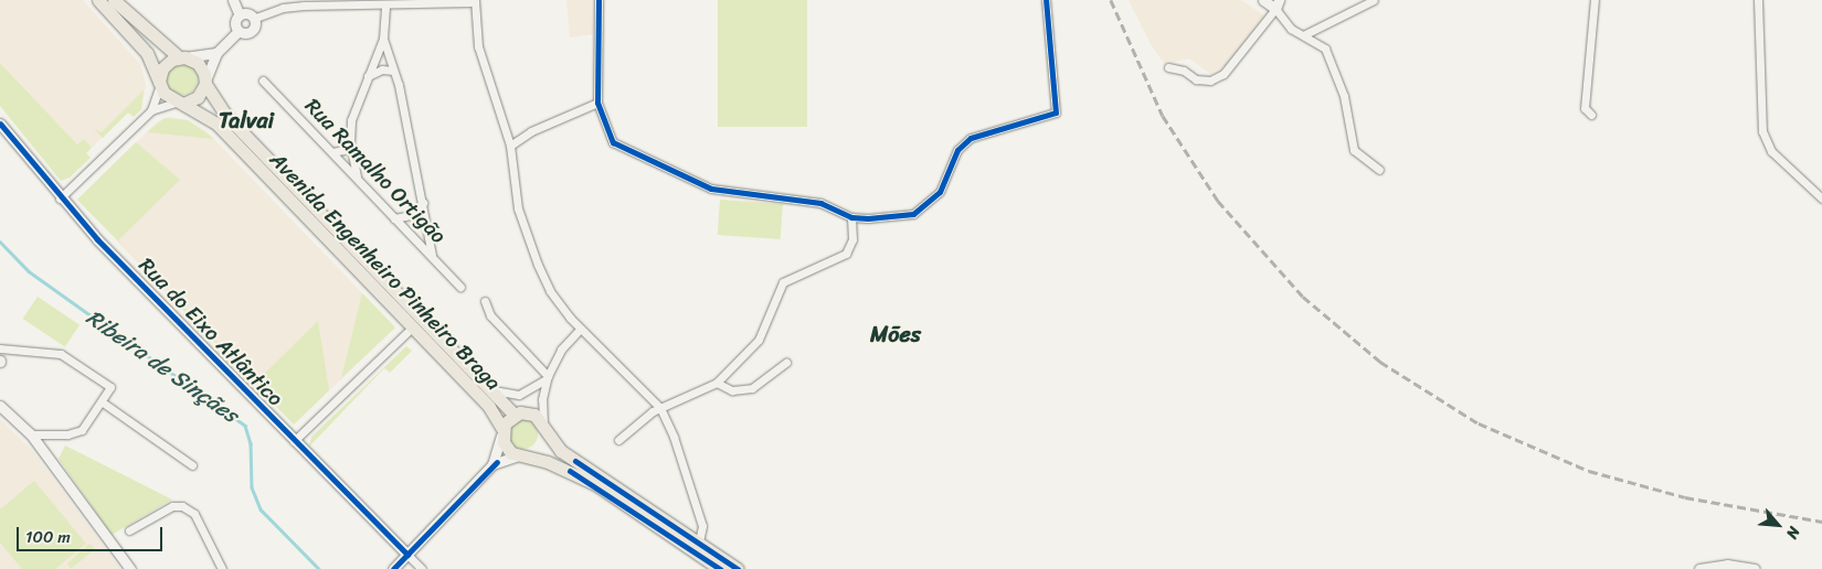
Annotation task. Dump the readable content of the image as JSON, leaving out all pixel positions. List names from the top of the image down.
{
  "streets": {
    "main road": ["Avenida Engenheiro Pinheiro Braga"],
    "street": ["Rua Ramalho Ortigão", "Rua do Eixo Atlântico"]
  },
  "districts": ["Talvai", "Mões"],
  "water": ["Ribeira de Sinçães"],
  "scale_bar": "100 m",
  "north": "bottom right"
}
